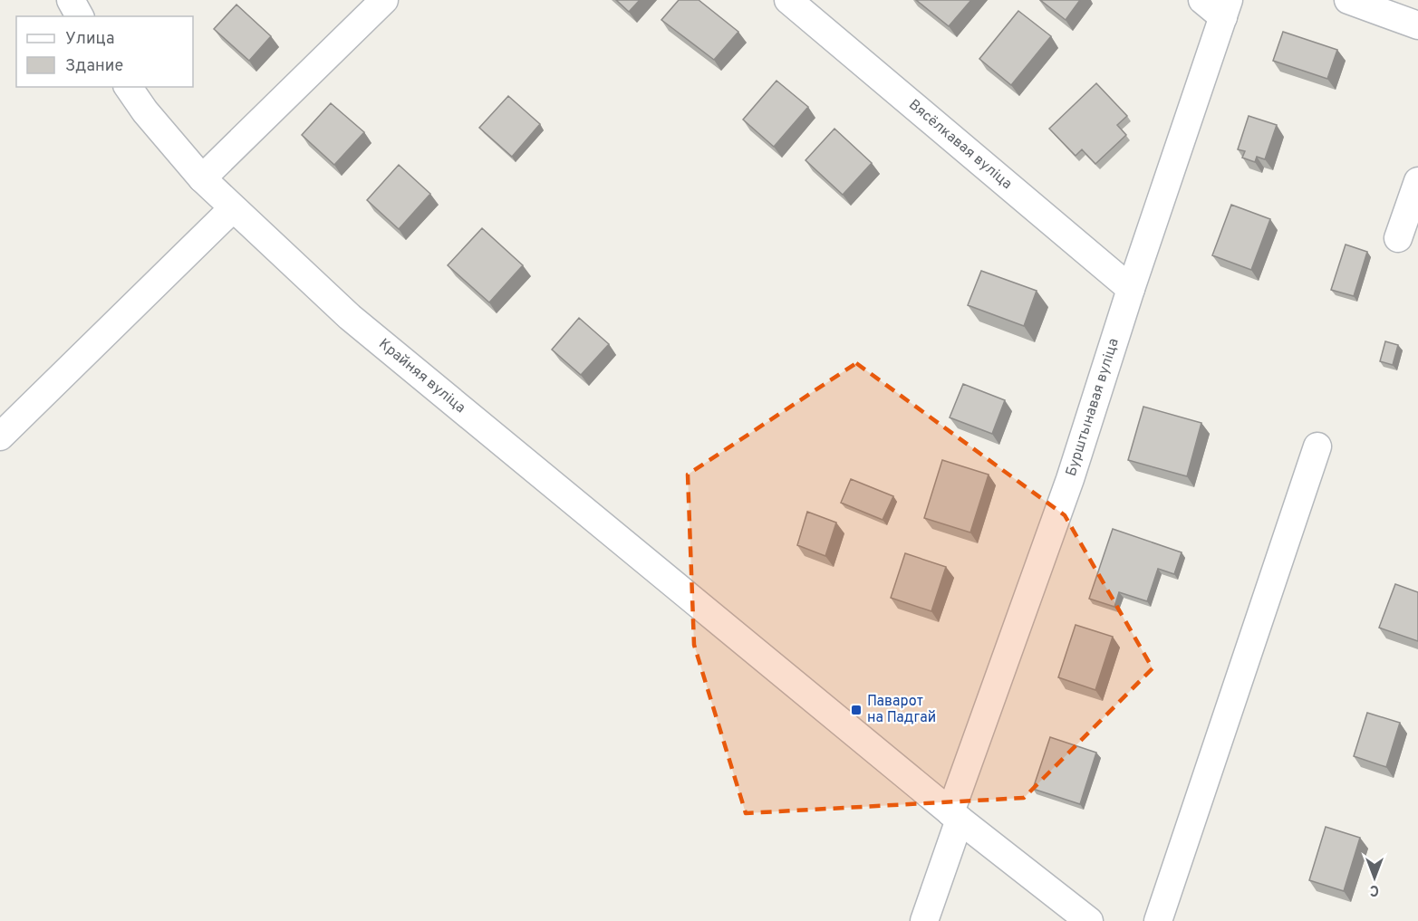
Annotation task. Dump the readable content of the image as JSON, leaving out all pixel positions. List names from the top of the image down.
{
  "streets": {
    "street": ["Вясёлкавая вуліца", "Крайняя вуліца", "Бурштынавая вуліца"]
  },
  "crossings": [
    ["Вясёлкавая вуліца", "Бурштынавая вуліца"],
    ["Крайняя вуліца", "Бурштынавая вуліца"]
  ],
  "places": {
    "transit": ["Паварот на Падгай"]
  },
  "legend": ["Улица", "Здание"],
  "north": "bottom"
}
